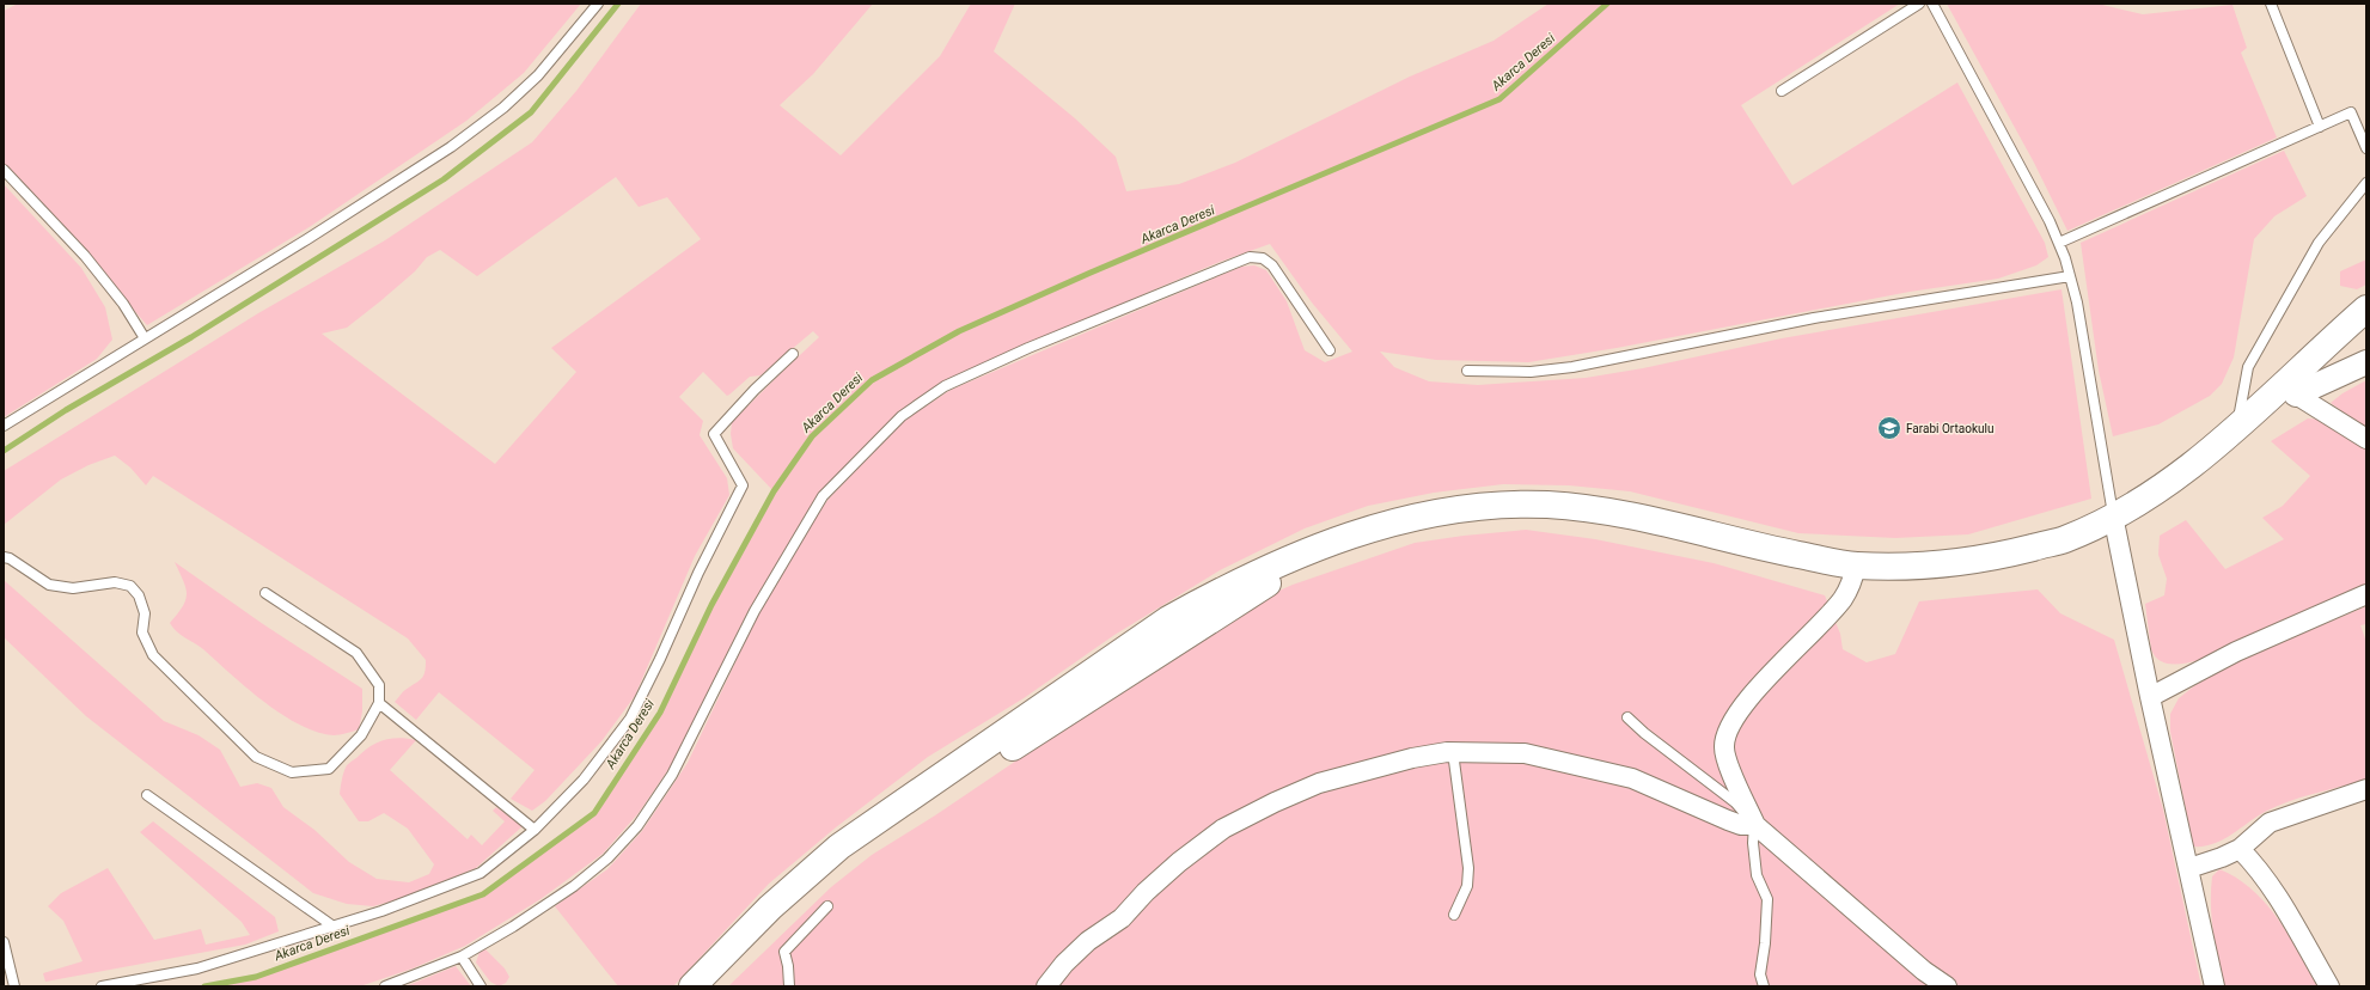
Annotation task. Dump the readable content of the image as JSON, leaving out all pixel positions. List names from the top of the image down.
{
  "water": ["Akarca Deresi"],
  "places": {
    "school or university": ["Farabi Ortaokulu"]
  }
}
